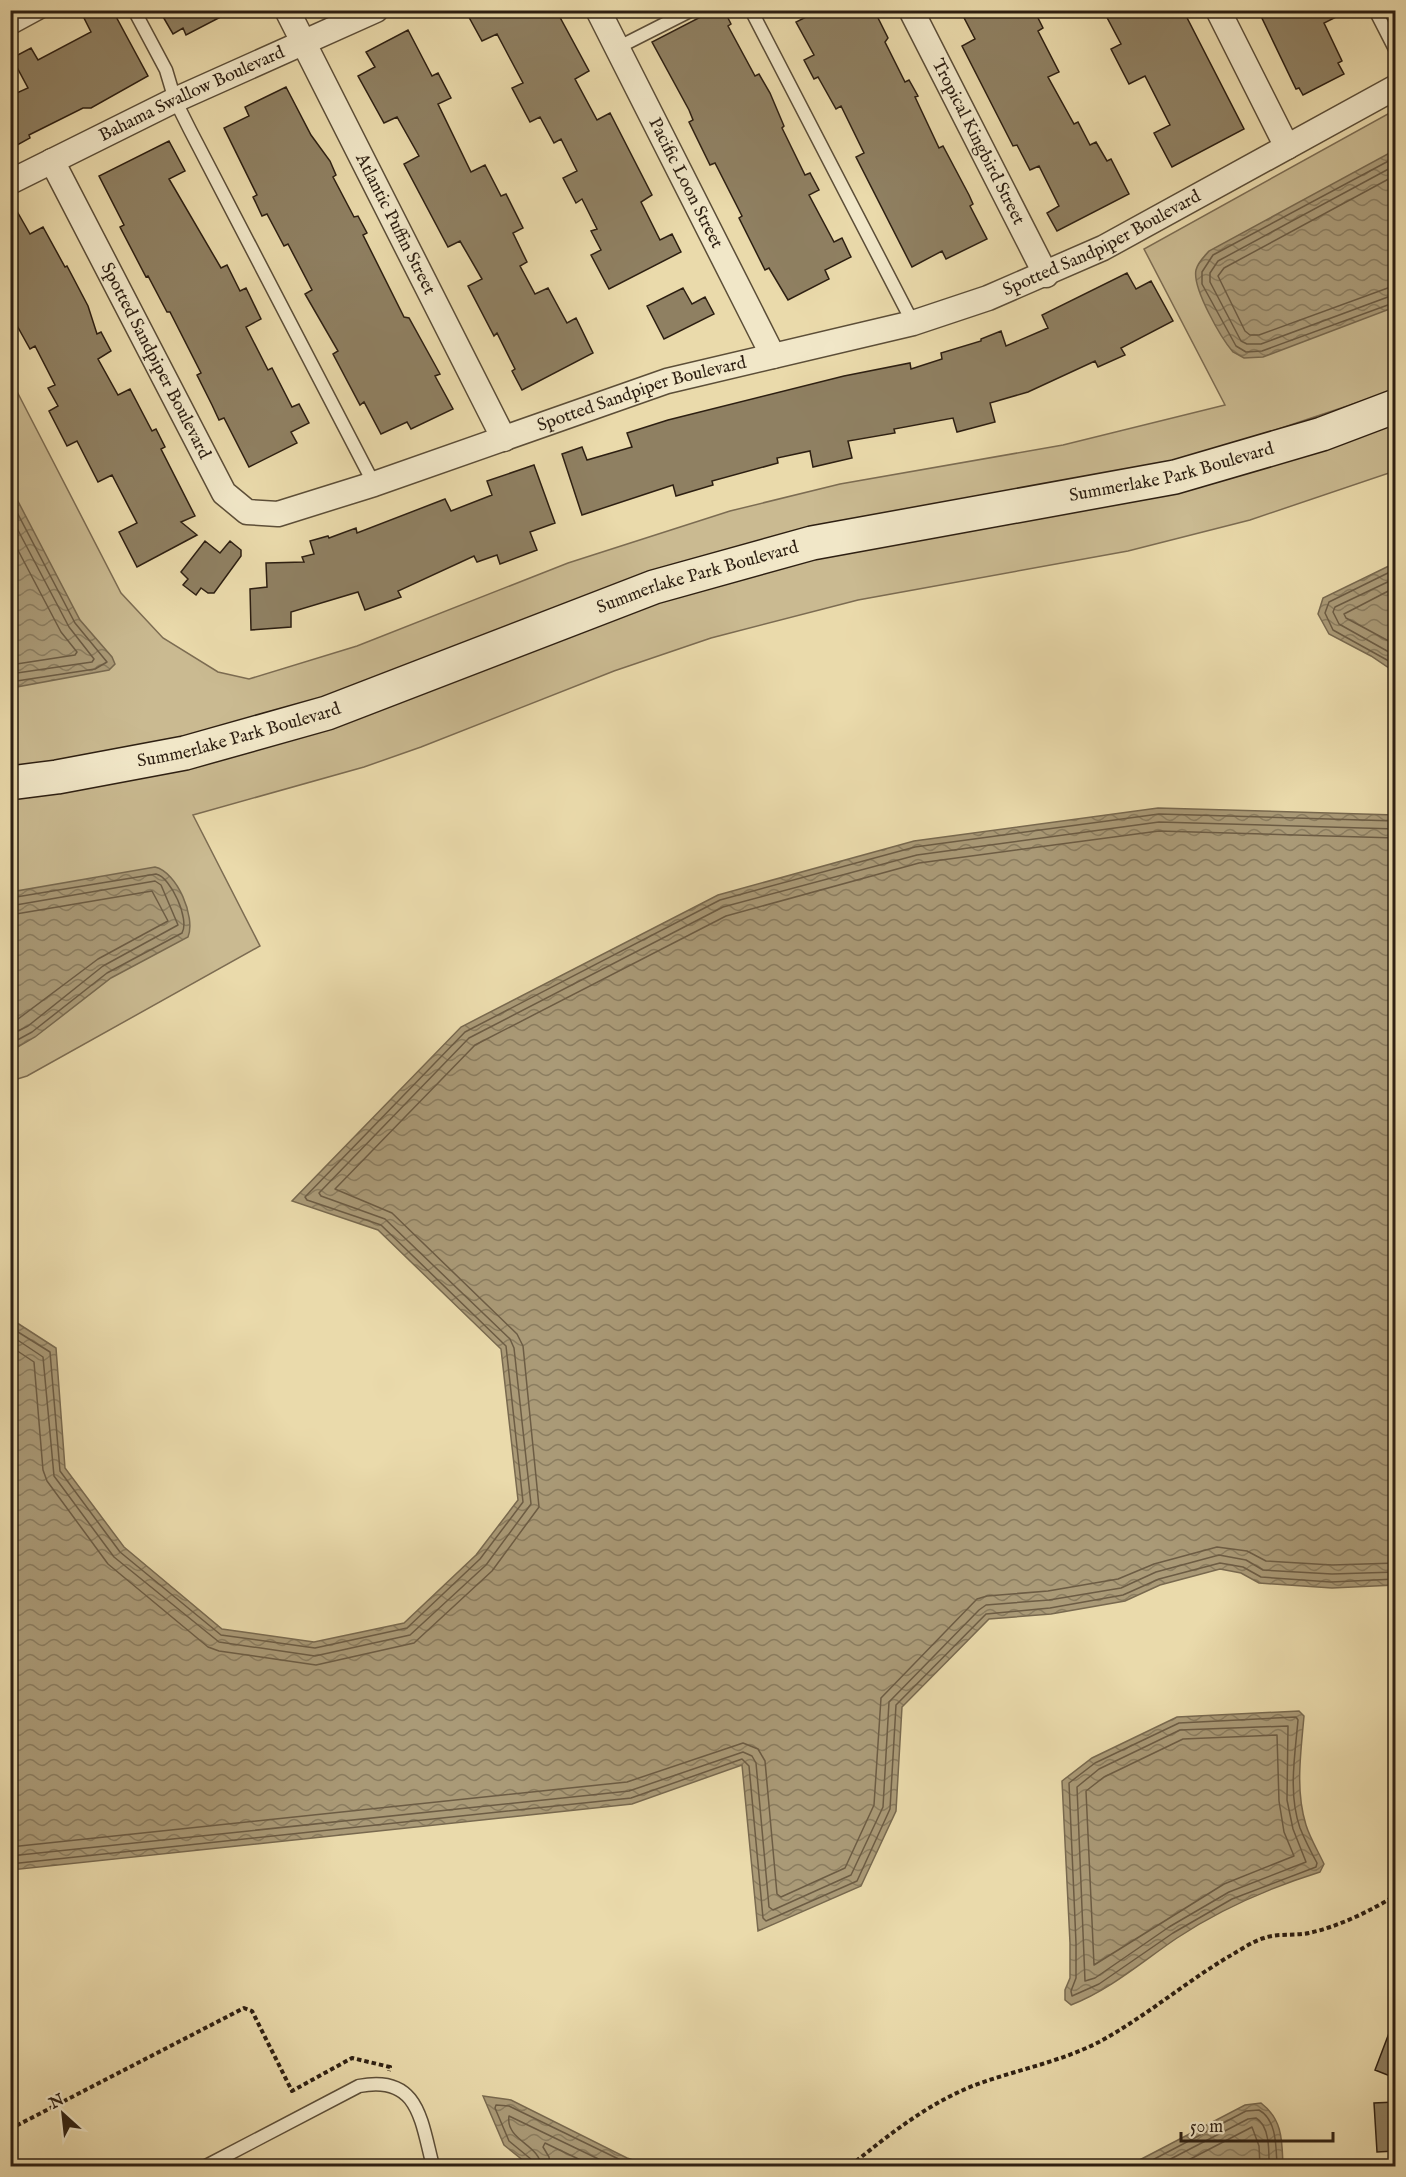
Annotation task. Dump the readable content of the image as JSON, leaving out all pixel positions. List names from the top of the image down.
{
  "streets": {
    "main road": ["Summerlake Park Boulevard"],
    "street": [
      "Bahama Swallow Boulevard",
      "Tropical Kingbird Street",
      "Pacific Loon Street",
      "Atlantic Puffin Street",
      "Spotted Sandpiper Boulevard"
    ]
  },
  "crossings": [
    ["Bahama Swallow Boulevard", "Atlantic Puffin Street"],
    ["Bahama Swallow Boulevard", "Spotted Sandpiper Boulevard"],
    ["Tropical Kingbird Street", "Spotted Sandpiper Boulevard"],
    ["Pacific Loon Street", "Spotted Sandpiper Boulevard"],
    ["Atlantic Puffin Street", "Spotted Sandpiper Boulevard"]
  ],
  "scale_bar": "50 m",
  "north": "top left"
}
